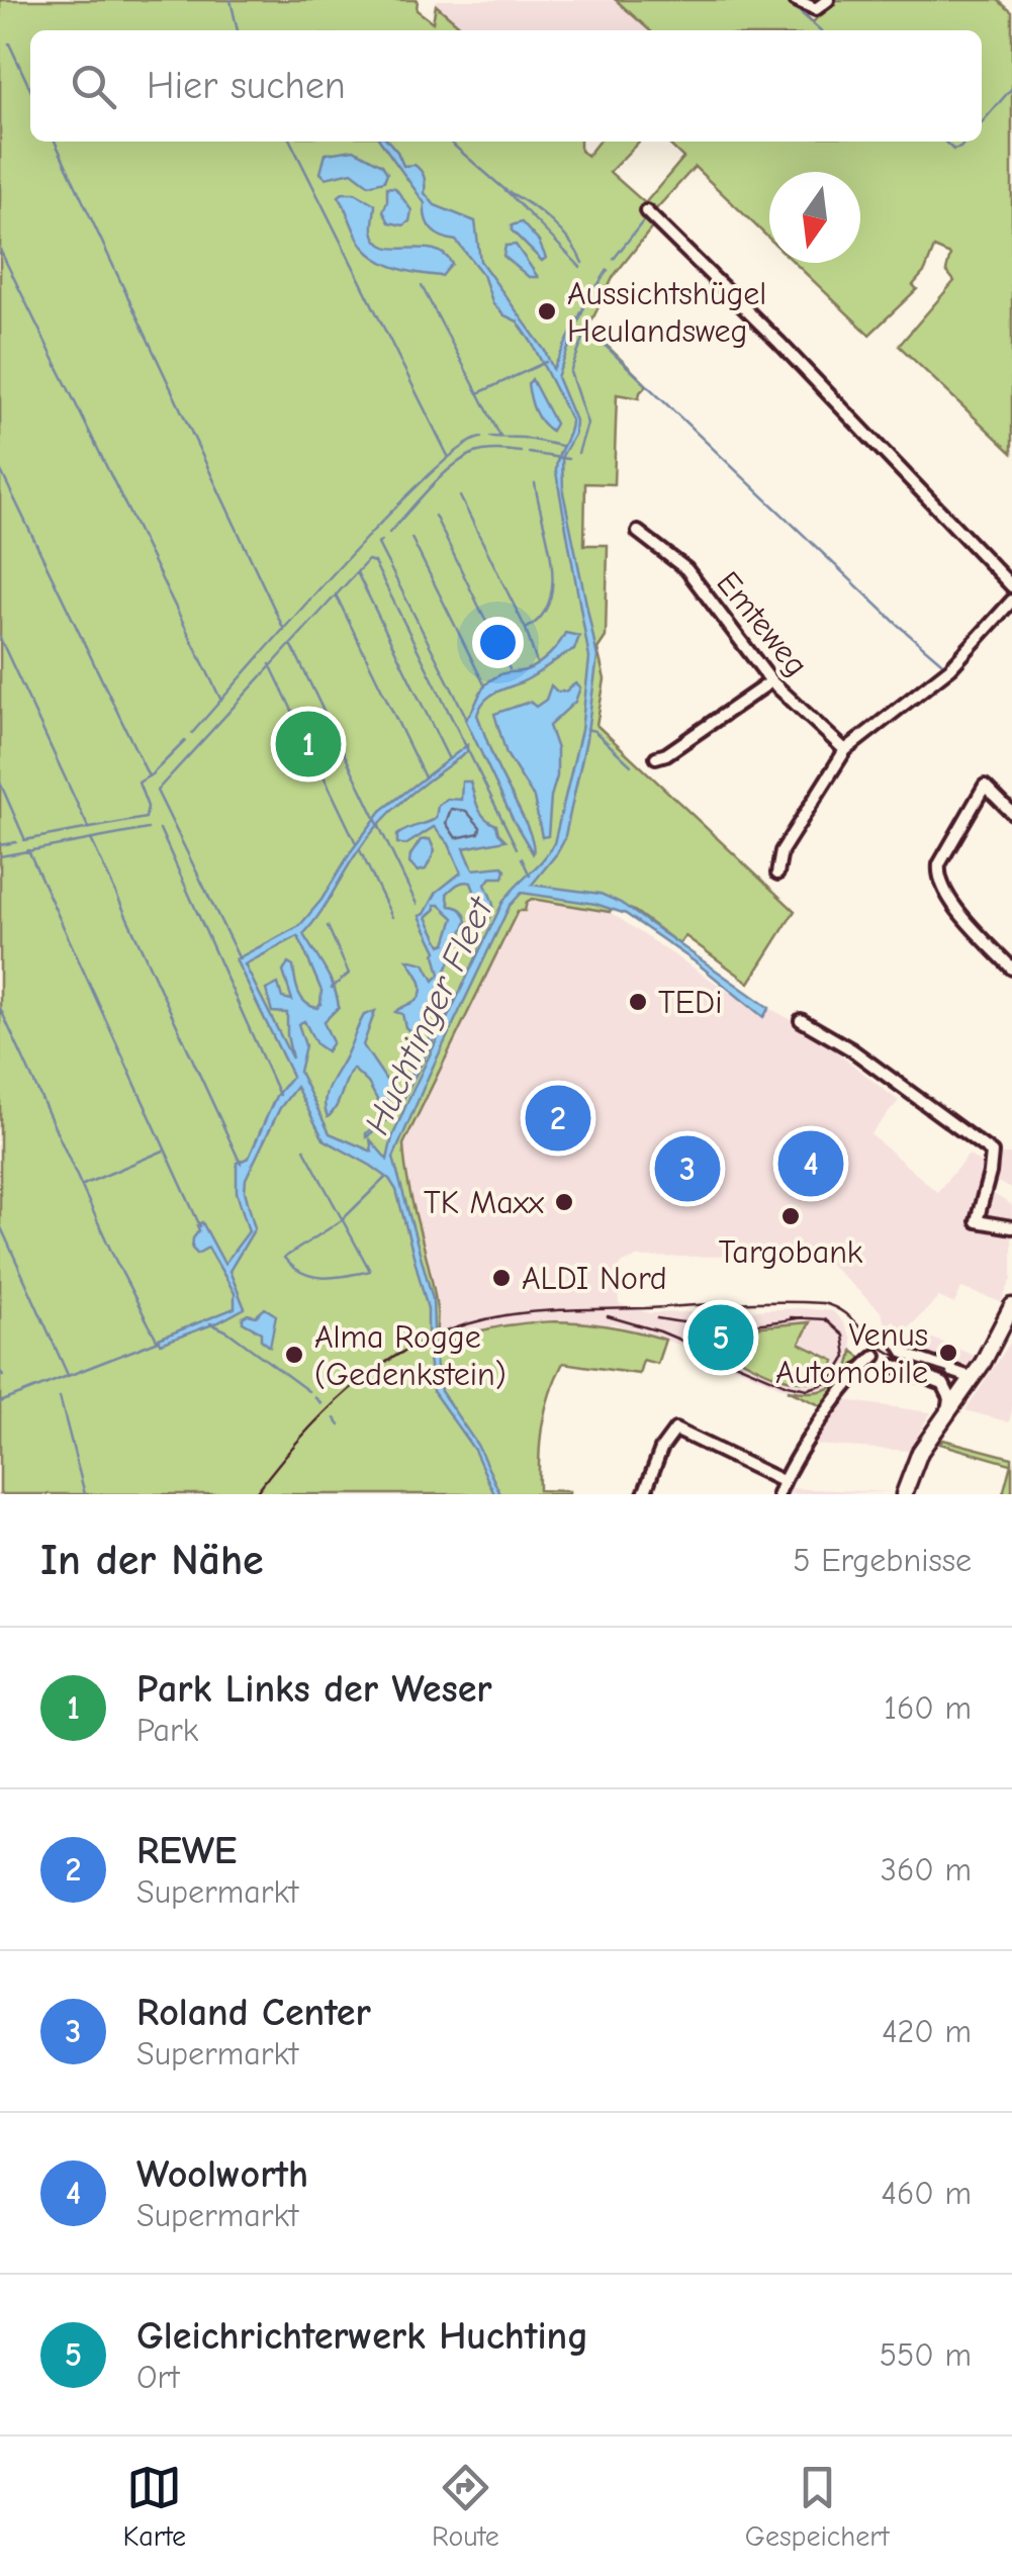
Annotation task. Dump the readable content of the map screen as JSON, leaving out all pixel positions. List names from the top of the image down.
{
  "streets": {
    "street": ["Emteweg"]
  },
  "water": ["Huchtinger Fleet"],
  "places": [
    "Aussichtshügel Heulandsweg",
    "TEDi",
    "TK Maxx",
    "Targobank",
    "ALDI Nord",
    "Venus Automobile",
    "Alma Rogge (Gedenkstein)"
  ],
  "north": "bottom",
  "page": {
    "search": "Hier suchen",
    "pins": [
      "1",
      "2",
      "4",
      "3",
      "5"
    ],
    "heading": ["In der Nähe", "5 Ergebnisse"],
    "list": [
      {
        "mark": "1",
        "name": "Park Links der Weser",
        "note": "Park",
        "value": "160 m"
      },
      {
        "mark": "2",
        "name": "REWE",
        "note": "Supermarkt",
        "value": "360 m"
      },
      {
        "mark": "3",
        "name": "Roland Center",
        "note": "Supermarkt",
        "value": "420 m"
      },
      {
        "mark": "4",
        "name": "Woolworth",
        "note": "Supermarkt",
        "value": "460 m"
      },
      {
        "mark": "5",
        "name": "Gleichrichterwerk Huchting",
        "note": "Ort",
        "value": "550 m"
      }
    ],
    "nav": ["Karte", "Route", "Gespeichert"]
  }
}
